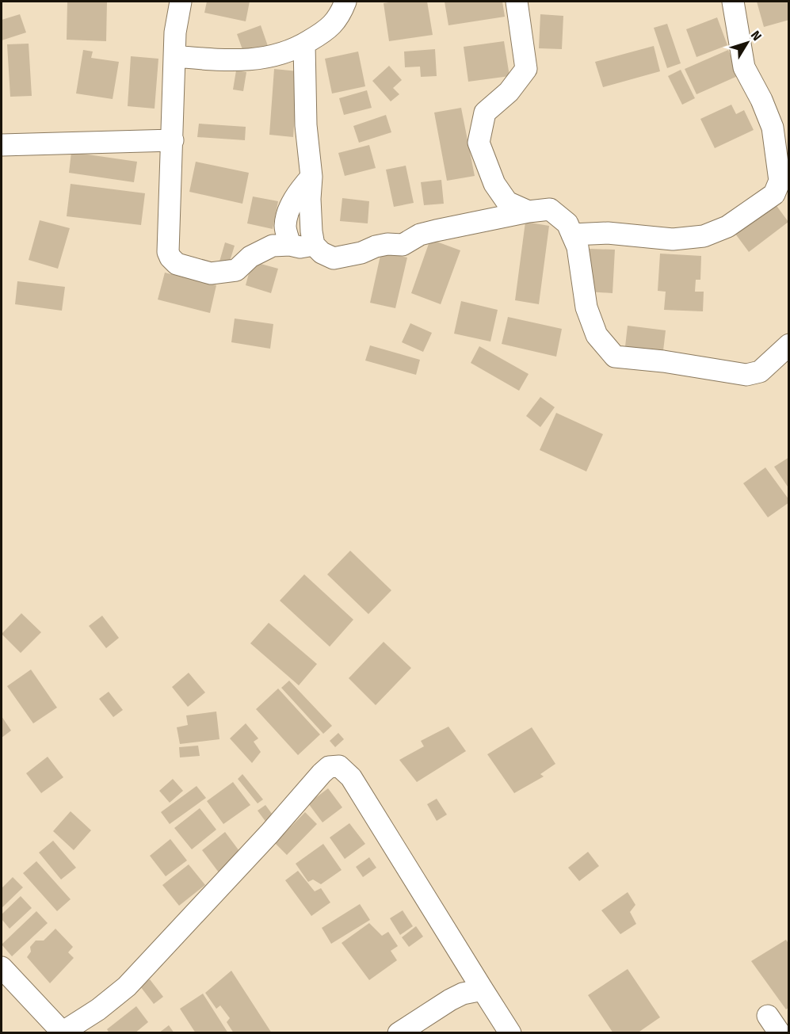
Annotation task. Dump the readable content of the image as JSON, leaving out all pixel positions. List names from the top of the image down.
{
  "north": "top right"
}
